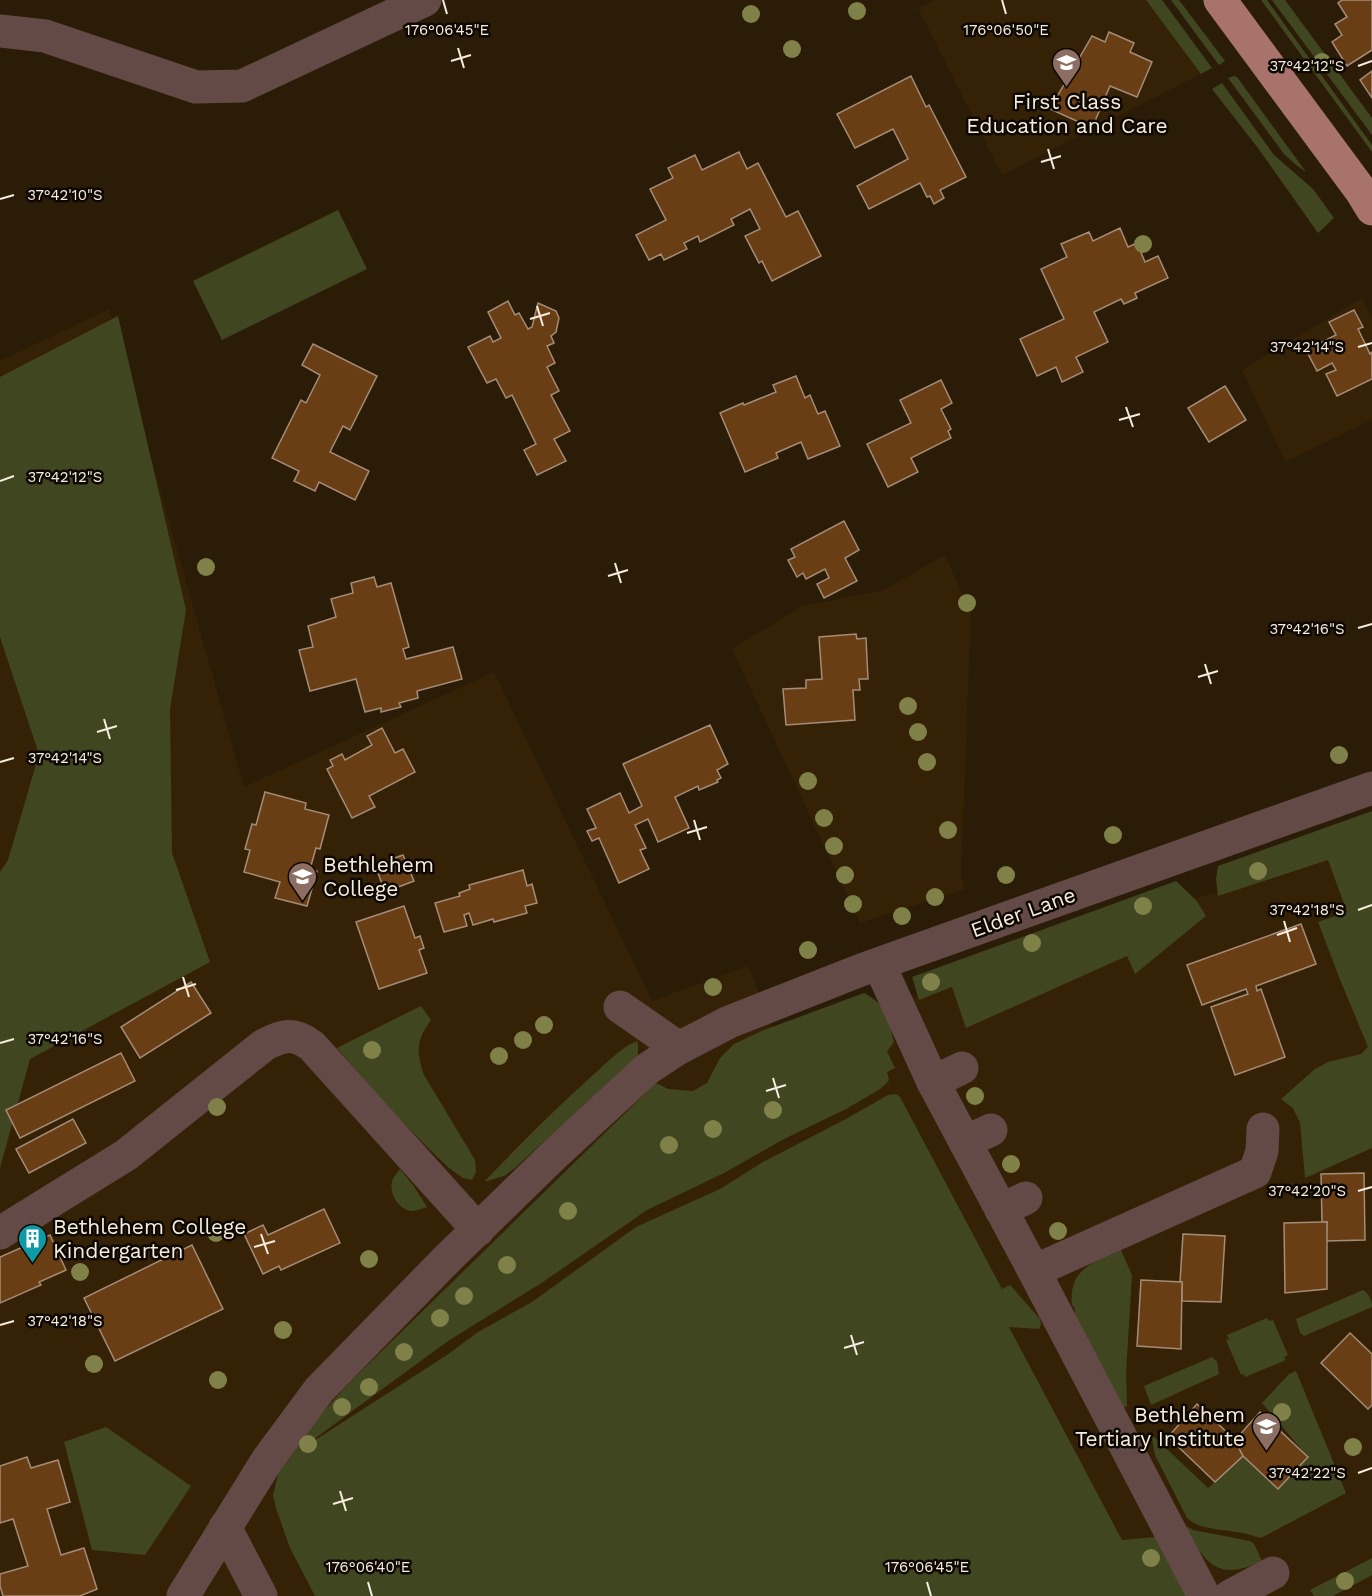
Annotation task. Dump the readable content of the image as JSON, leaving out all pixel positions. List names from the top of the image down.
{
  "streets": {
    "street": ["Elder Lane"]
  },
  "places": {
    "school or university": ["First Class Education and Care", "Bethlehem College", "Bethlehem Tertiary Institute"],
    "building": ["Bethlehem College Kindergarten"]
  },
  "coordinates": [
    "176°06'45\"E",
    "176°06'50\"E",
    "37°42'12\"S",
    "37°42'10\"S",
    "37°42'14\"S",
    "37°42'16\"S",
    "37°42'18\"S",
    "37°42'20\"S",
    "37°42'22\"S",
    "176°06'40\"E"
  ]
}
